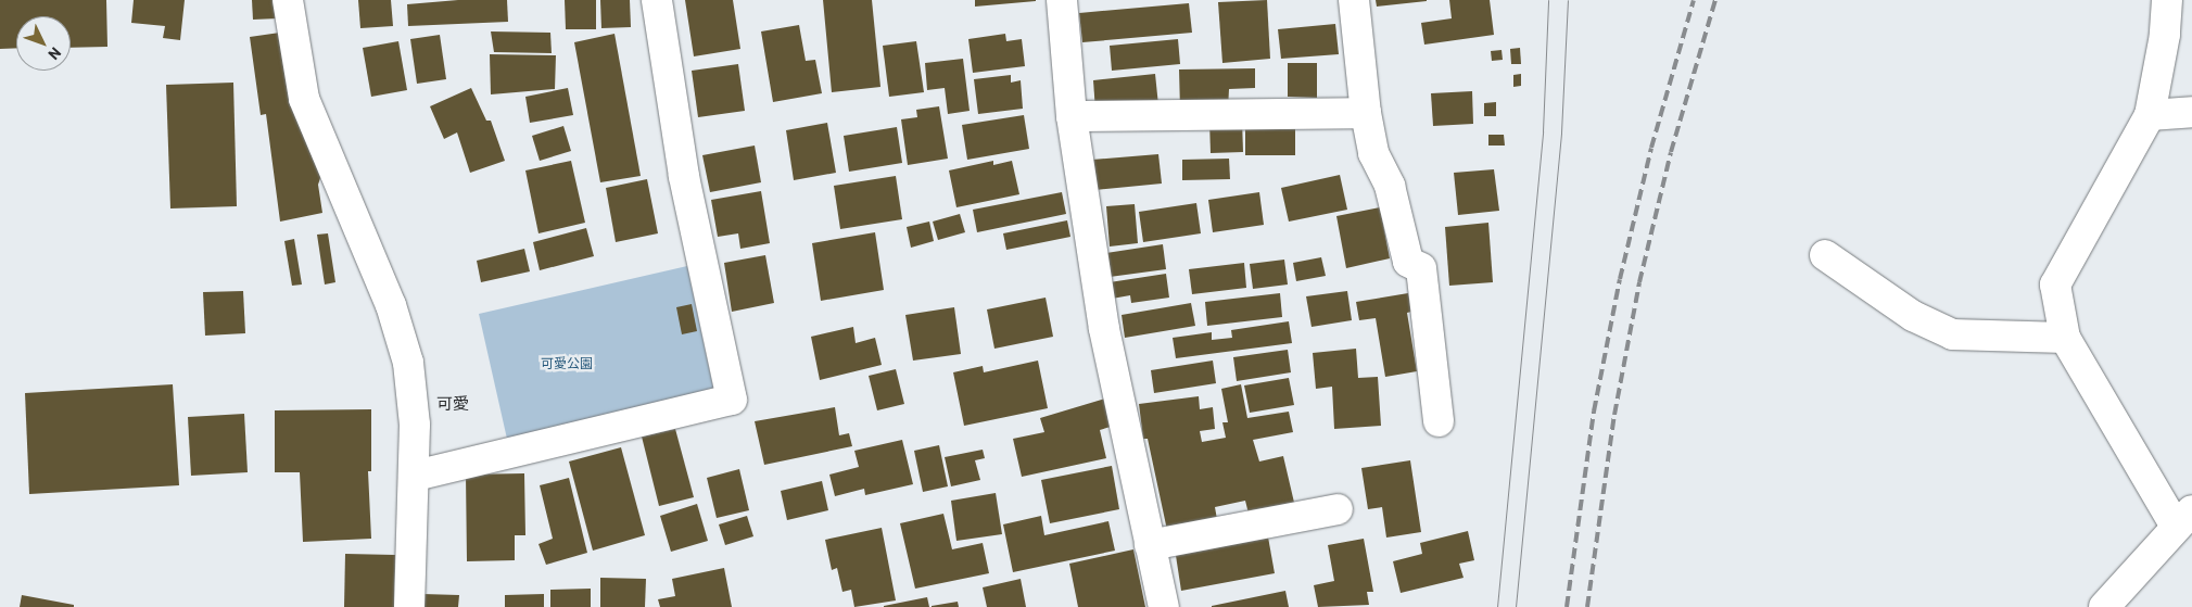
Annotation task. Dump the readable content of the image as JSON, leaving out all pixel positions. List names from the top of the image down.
{
  "districts": ["可愛"],
  "parks": ["可愛公園"],
  "north": "bottom right"
}
